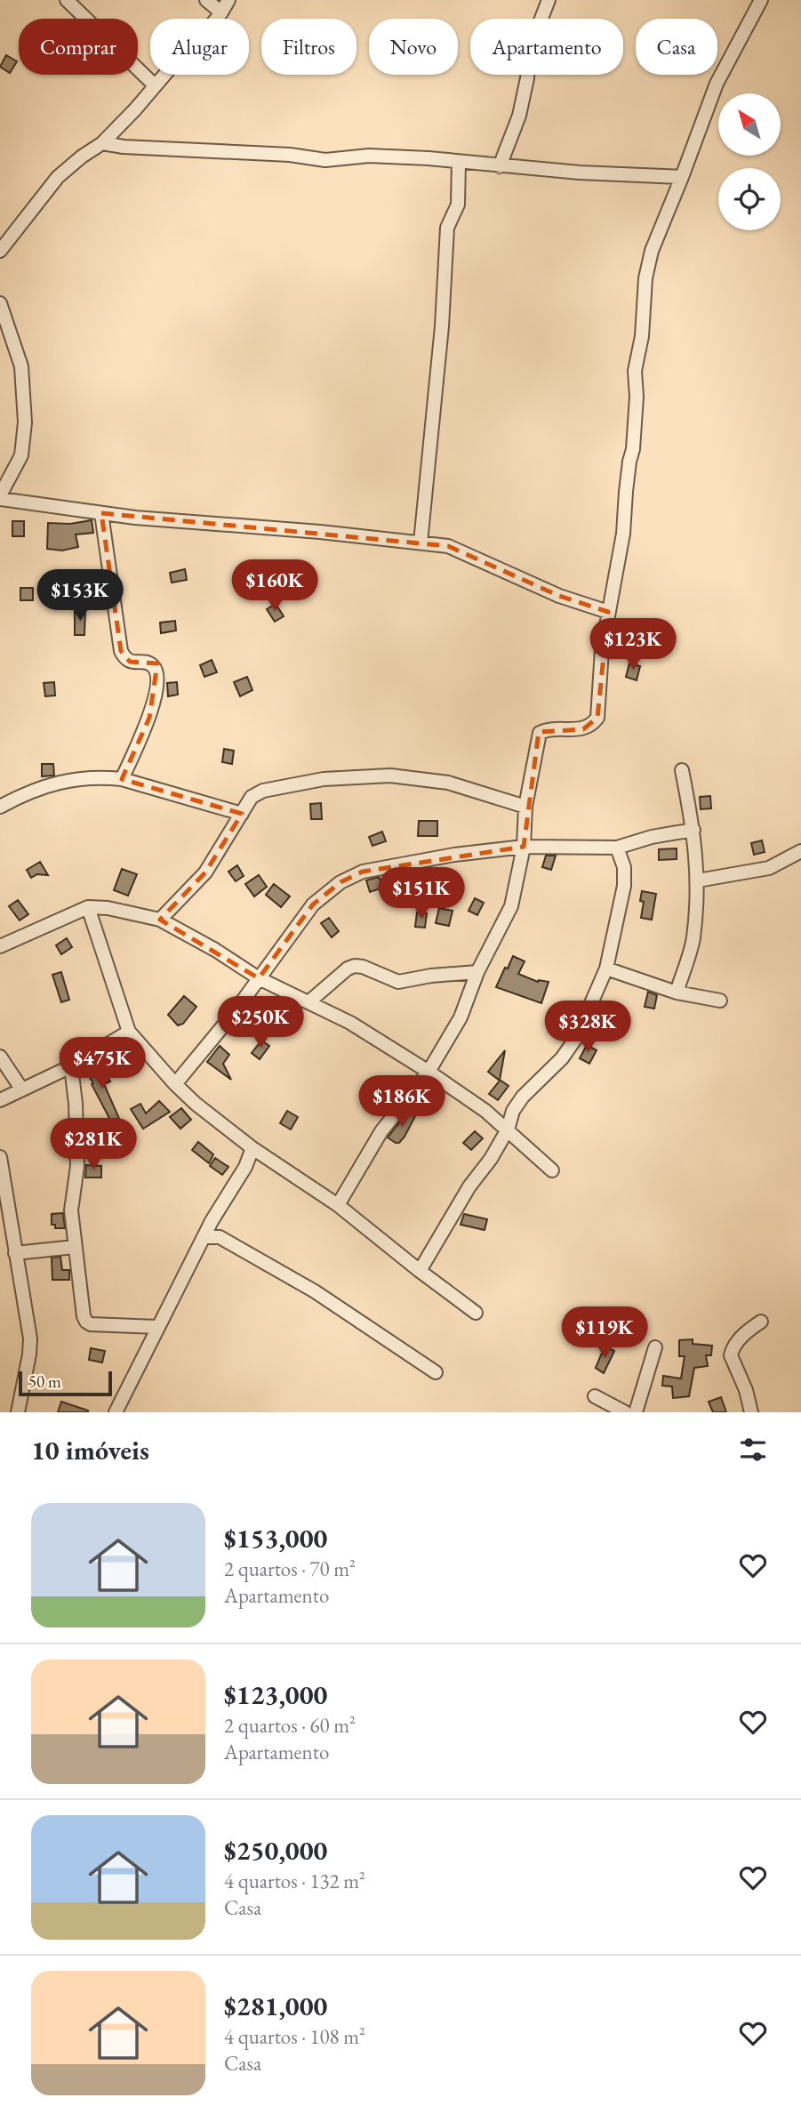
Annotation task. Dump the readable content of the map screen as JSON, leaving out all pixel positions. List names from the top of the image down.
{
  "scale_bar": "50 m",
  "north": "top left",
  "page": {
    "chip": [
      "Comprar",
      "Alugar",
      "Filtros",
      "Novo",
      "Apartamento",
      "Casa"
    ],
    "price": [
      "$160K",
      "$153K",
      "$123K",
      "$151K",
      "$250K",
      "$328K",
      "$475K",
      "$186K",
      "$281K",
      "$119K"
    ],
    "scale": "50 m",
    "heading": "10 imóveis",
    "list": [
      {
        "name": "$153,000",
        "note": "2 quartos · 70 m² · Apartamento"
      },
      {
        "name": "$123,000",
        "note": "2 quartos · 60 m² · Apartamento"
      },
      {
        "name": "$250,000",
        "note": "4 quartos · 132 m² · Casa"
      },
      {
        "name": "$281,000",
        "note": "4 quartos · 108 m² · Casa"
      }
    ]
  }
}
